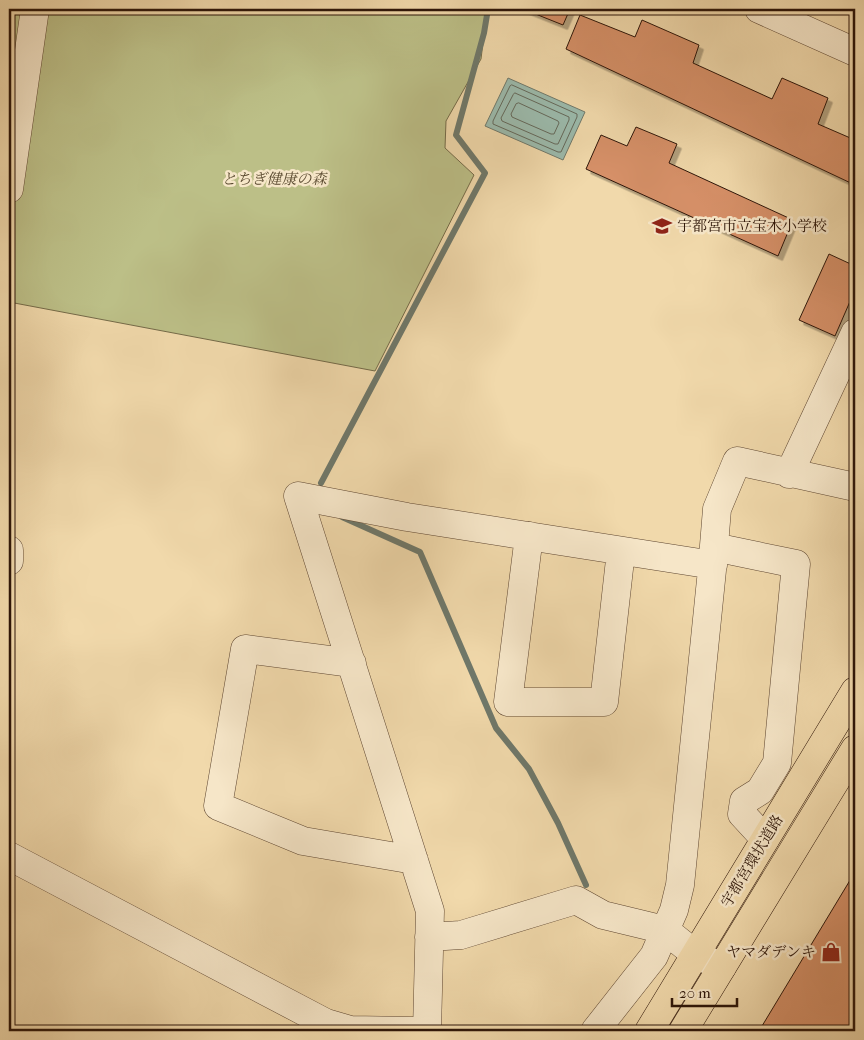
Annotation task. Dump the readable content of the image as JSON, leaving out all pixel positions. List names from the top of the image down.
{
  "streets": {
    "main road": ["宇都宮環状道路"]
  },
  "parks": ["とちぎ健康の森"],
  "places": {
    "school or university": ["宇都宮市立宝木小学校"],
    "shop": ["ヤマダデンキ"]
  },
  "scale_bar": "20 m"
}
